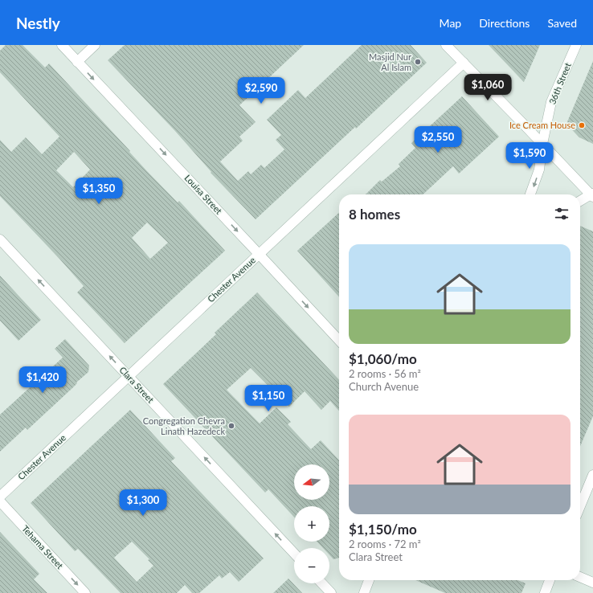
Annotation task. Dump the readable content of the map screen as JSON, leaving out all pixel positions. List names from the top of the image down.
{
  "streets": {
    "street": [
      "36th Street",
      "Louisa Street",
      "Chester Avenue",
      "Clara Street",
      "Tehama Street"
    ]
  },
  "crossings": [
    ["Louisa Street", "Chester Avenue"],
    ["Chester Avenue", "Clara Street"]
  ],
  "one_way": ["Louisa Street", "Clara Street", "Tehama Street"],
  "places": ["Masjid Nur Al Islam", "Ice Cream House", "Congregation Chevra Linath Hazedeck"],
  "north": "left",
  "page": {
    "header": "Nestly",
    "nav": ["Map", "Directions", "Saved"],
    "price": [
      "$1,060",
      "$2,590",
      "$2,550",
      "$1,590",
      "$1,350",
      "$1,420",
      "$1,150",
      "$1,300"
    ],
    "heading": "8 homes",
    "list": [
      {
        "name": "$1,060/mo",
        "note": "2 rooms · 56 m² · Church Avenue"
      },
      {
        "name": "$1,150/mo",
        "note": "2 rooms · 72 m² · Clara Street"
      }
    ],
    "map_buttons": ["+", "−"]
  }
}
